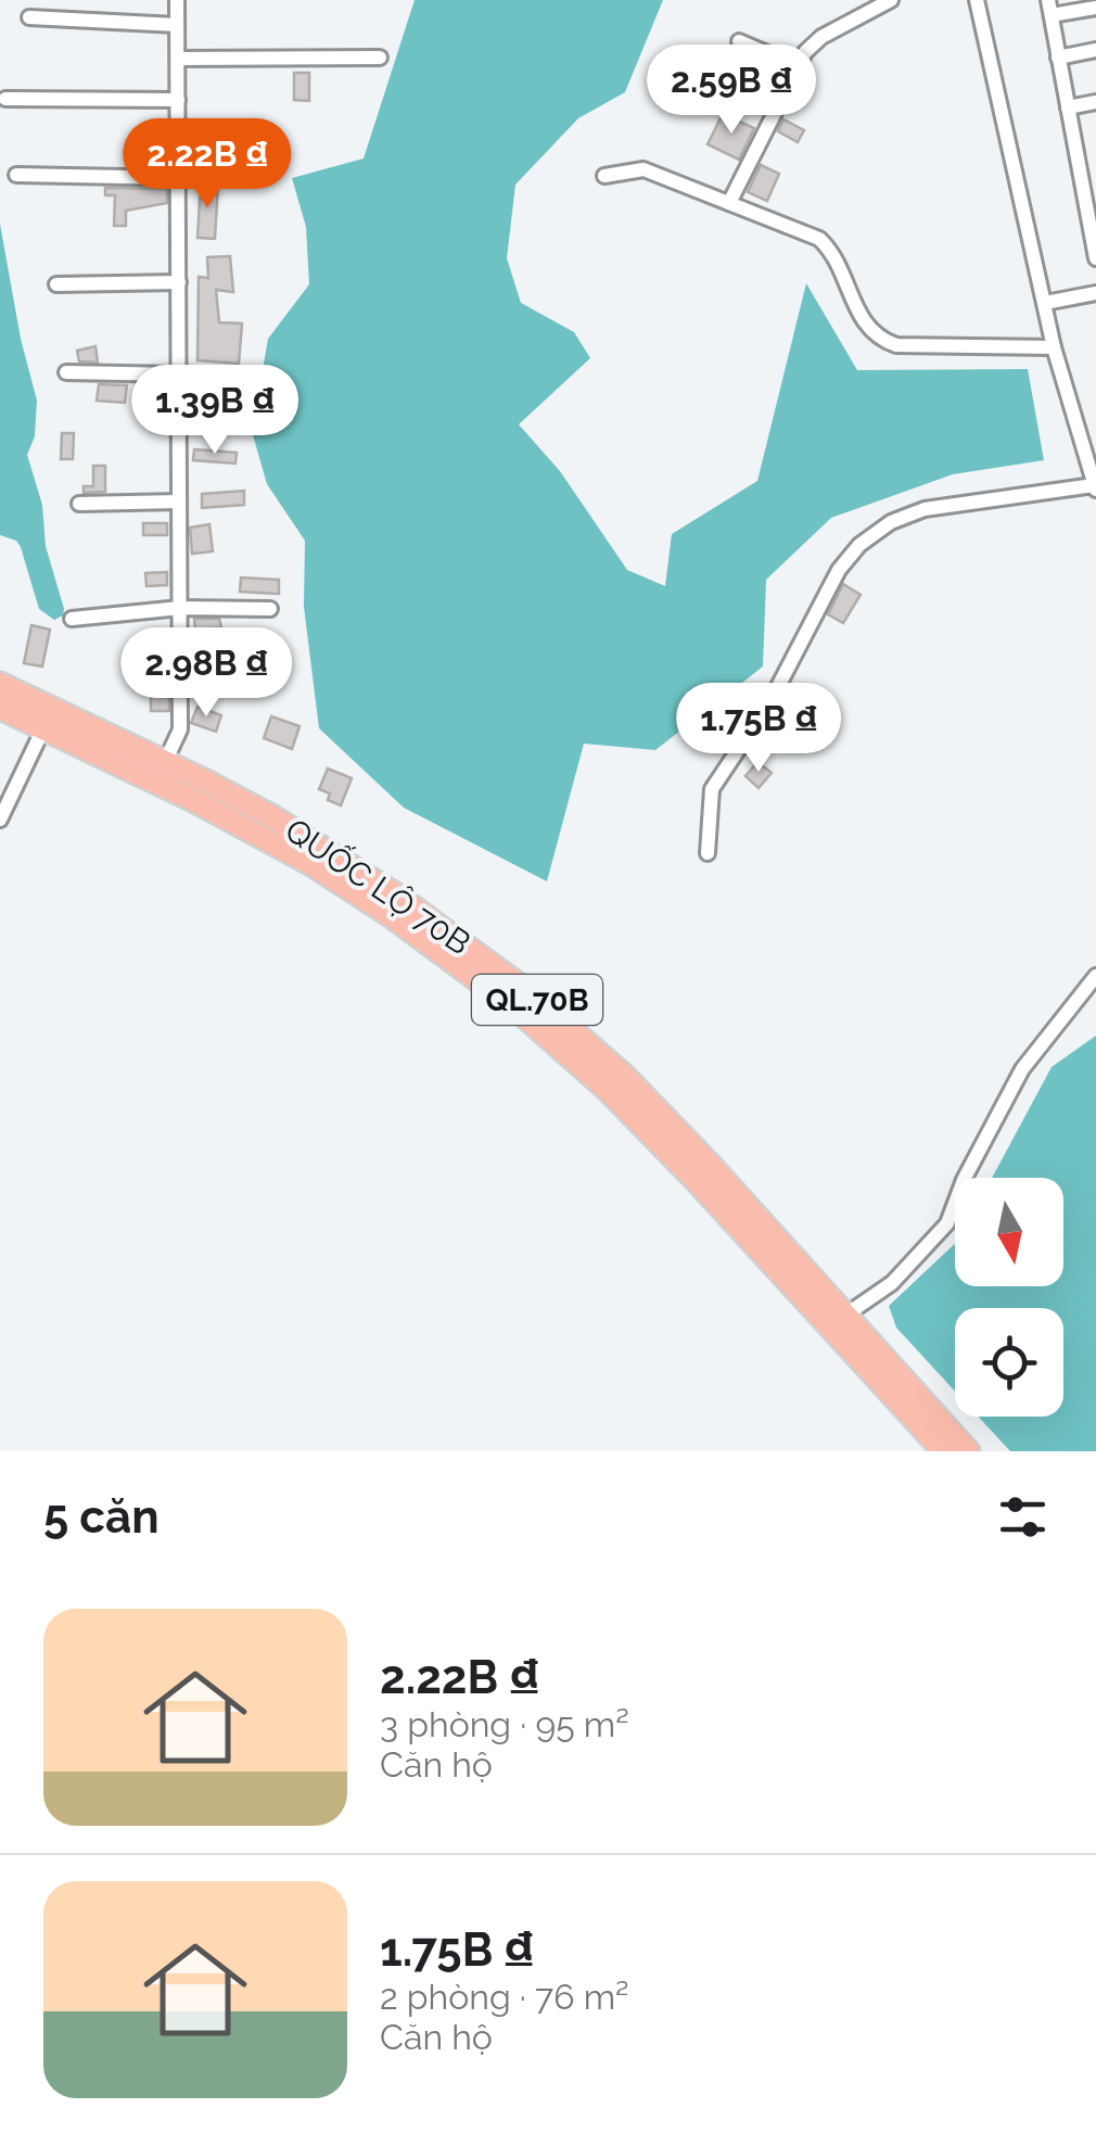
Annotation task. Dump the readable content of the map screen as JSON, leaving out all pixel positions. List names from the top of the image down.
{
  "streets": {
    "main road": ["QUỐC LỘ 70B", "QL.70B"]
  },
  "north": "bottom",
  "page": {
    "price": [
      "2.59B ₫",
      "2.22B ₫",
      "1.39B ₫",
      "2.98B ₫",
      "1.75B ₫"
    ],
    "heading": "5 căn",
    "list": [
      {
        "name": "2.22B ₫",
        "note": "3 phòng · 95 m² · Căn hộ"
      },
      {
        "name": "1.75B ₫",
        "note": "2 phòng · 76 m² · Căn hộ"
      }
    ]
  }
}
